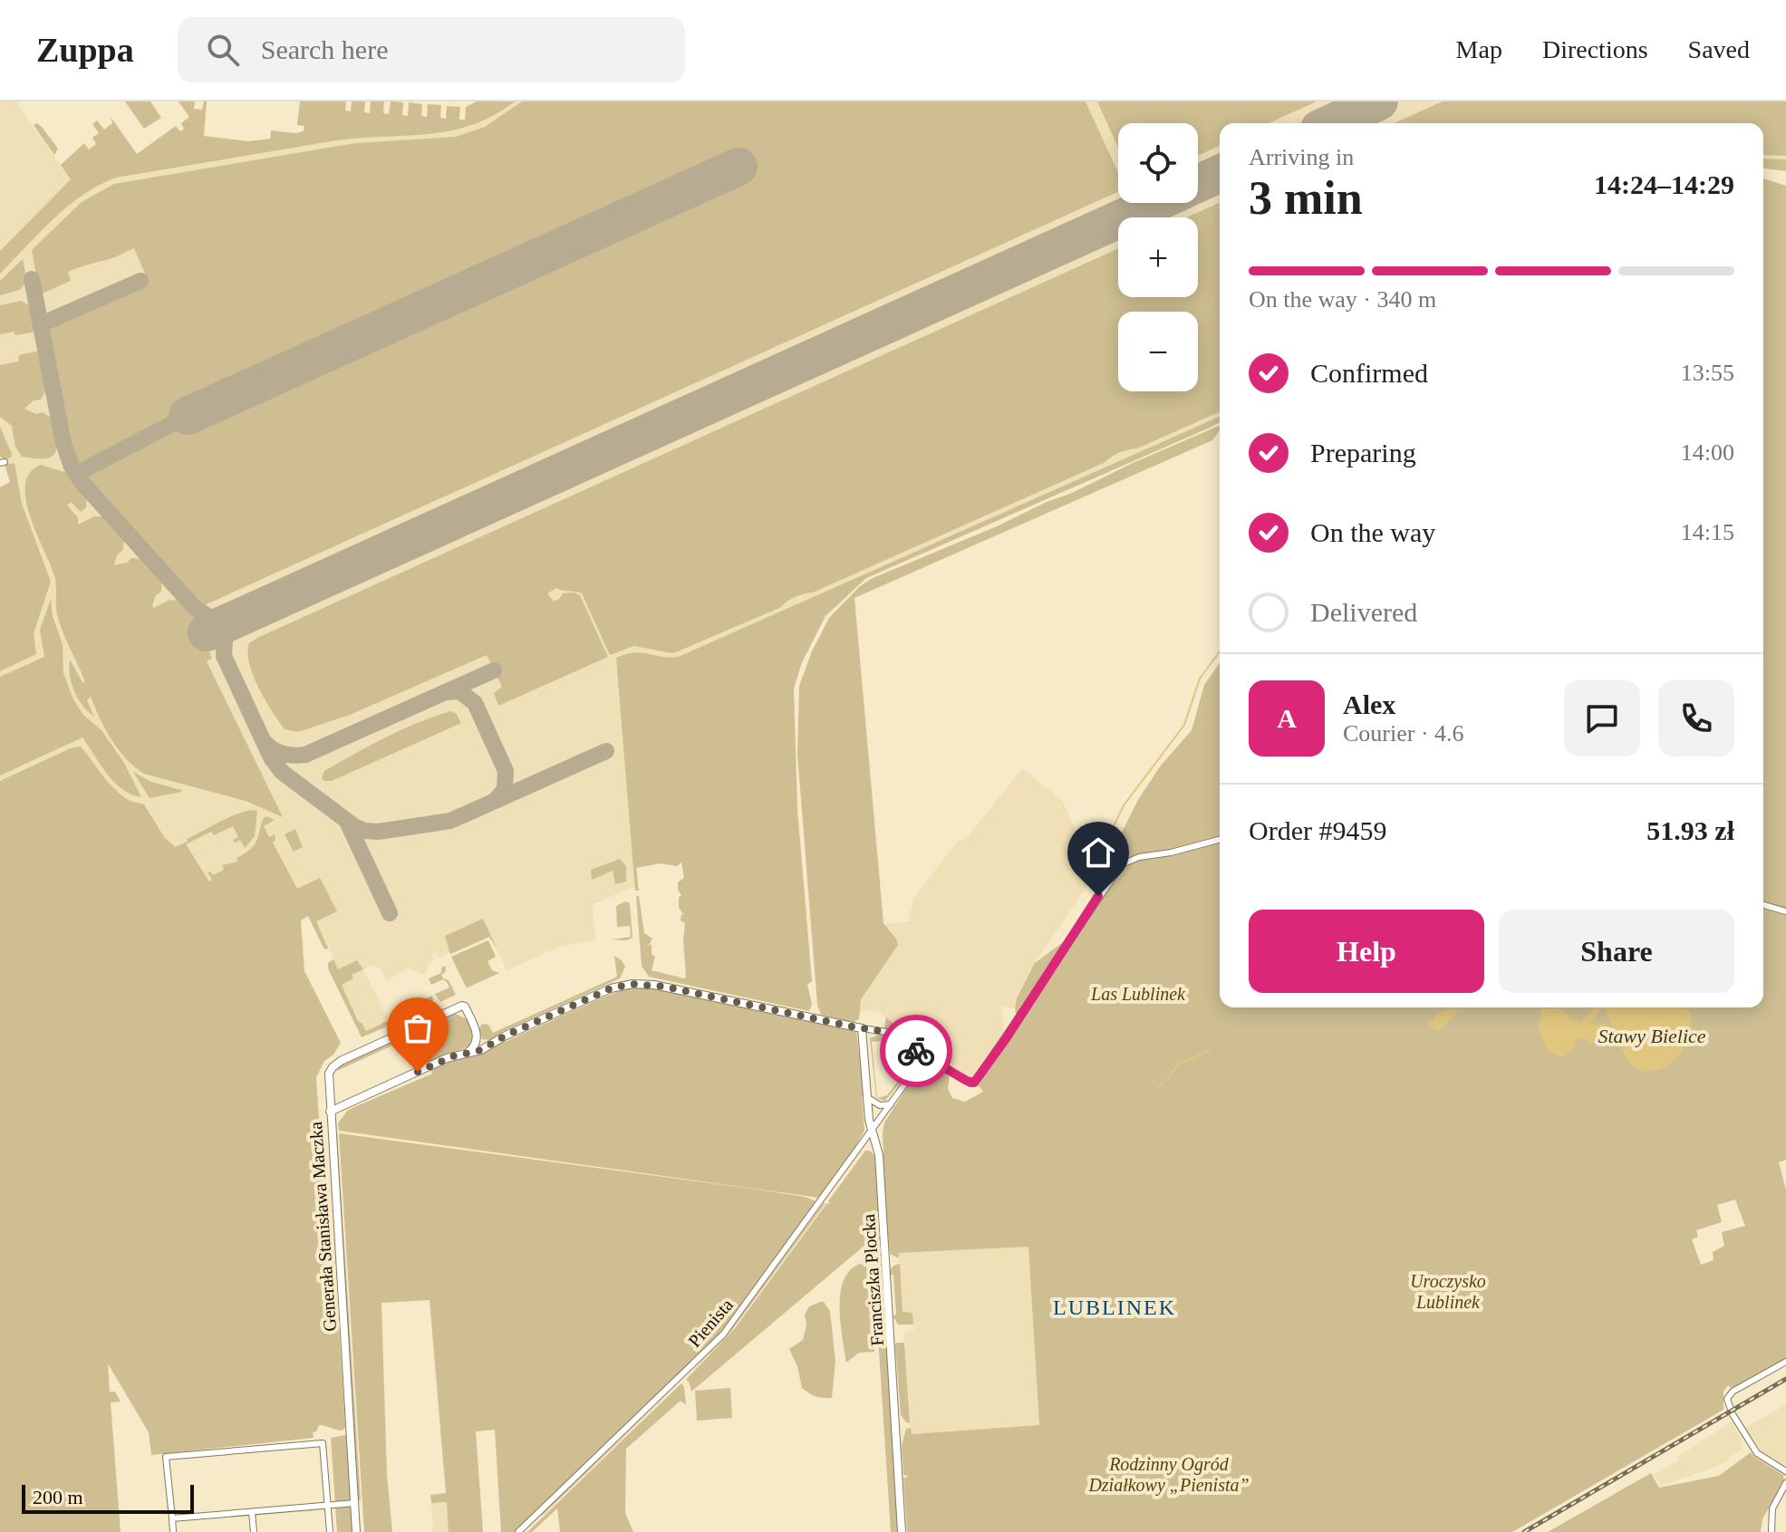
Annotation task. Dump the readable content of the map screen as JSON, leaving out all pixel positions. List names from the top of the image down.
{
  "streets": {
    "street": ["Generała Stanisława Maczka", "Franciszka Plocka", "Pienista"]
  },
  "crossings": [
    ["Franciszka Plocka", "Pienista"]
  ],
  "districts": ["LUBLINEK"],
  "water": ["Stawy Bielice"],
  "parks": ["Las Lublinek", "Uroczysko Lublinek", "Rodzinny Ogród Działkowy „Pienista”"],
  "scale_bar": "200 m",
  "page": {
    "header": "Zuppa",
    "search": "Search here",
    "nav": ["Map", "Directions", "Saved"],
    "map_buttons": ["+", "−"],
    "heading": ["3 min", "Arriving in", "14:24–14:29"],
    "panel": [
      "Alex",
      "Courier · 4.6",
      "Order #9459",
      "51.93 zł"
    ],
    "bar": "On the way · 340 m",
    "list": [
      ["Confirmed", "13:55"],
      ["Preparing", "14:00"],
      ["On the way", "14:15"],
      "Delivered"
    ],
    "round": "A",
    "buttons": ["Help", "Share"],
    "scale": "200 m"
  }
}
